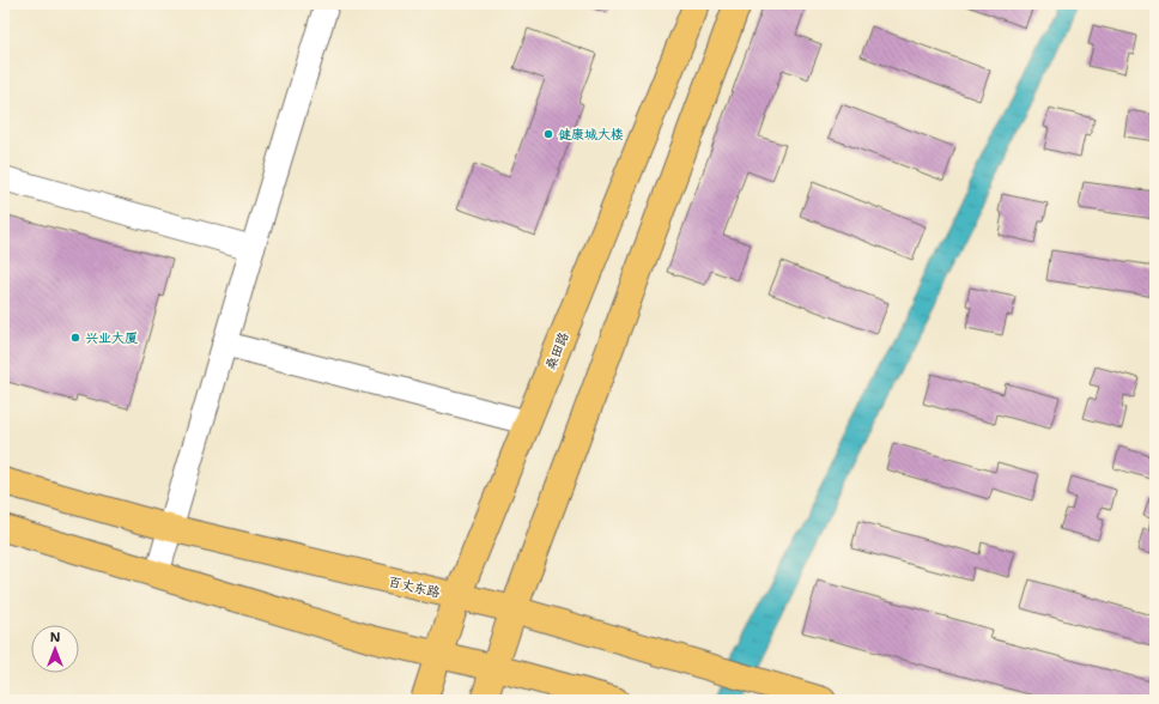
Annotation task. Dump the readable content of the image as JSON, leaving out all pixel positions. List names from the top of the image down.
{
  "streets": {
    "main road": ["桑田路", "百丈东路"]
  },
  "crossings": [
    ["桑田路", "百丈东路"]
  ],
  "places": ["健康城大楼", "兴业大厦"],
  "north": "top"
}
